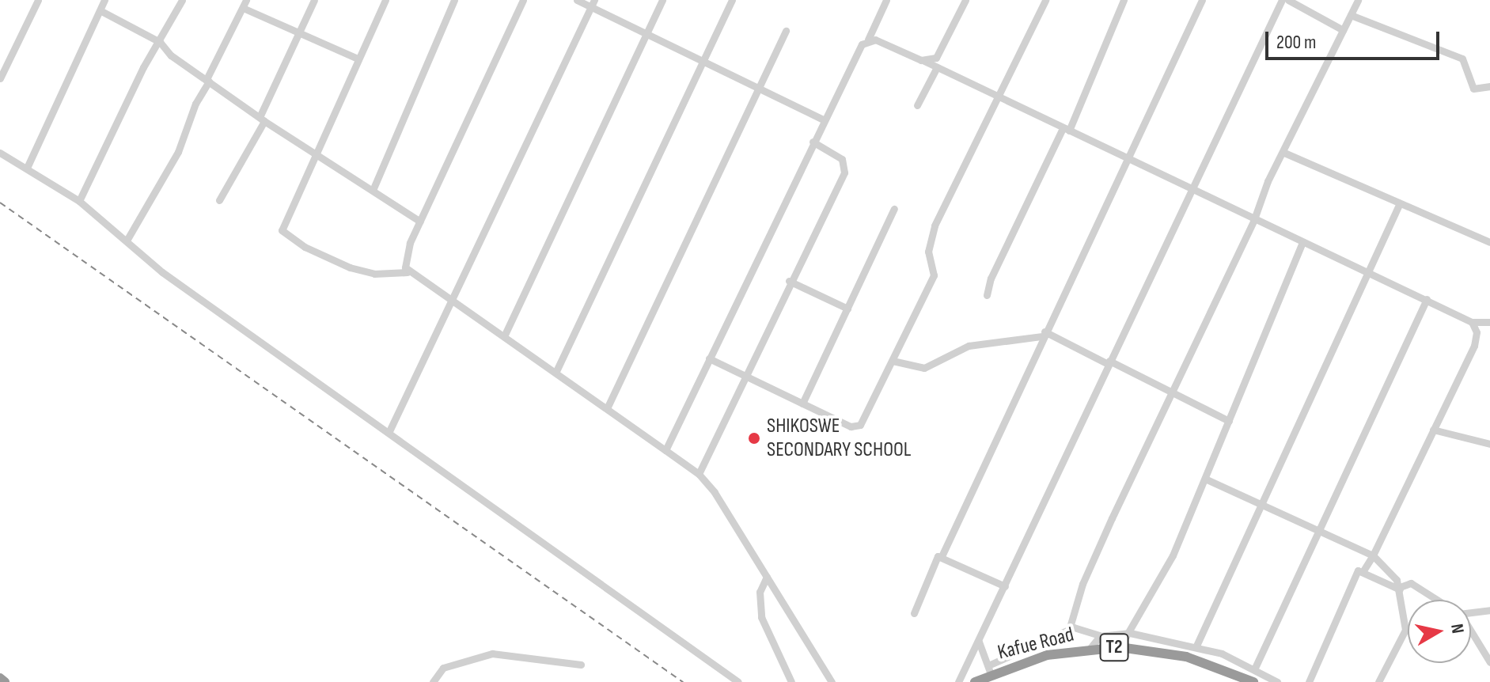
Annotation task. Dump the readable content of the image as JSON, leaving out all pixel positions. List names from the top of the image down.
{
  "streets": {
    "highway": ["Kafue Road", "T2"]
  },
  "places": ["SHIKOSWE SECONDARY SCHOOL"],
  "scale_bar": "200 m",
  "north": "right"
}
